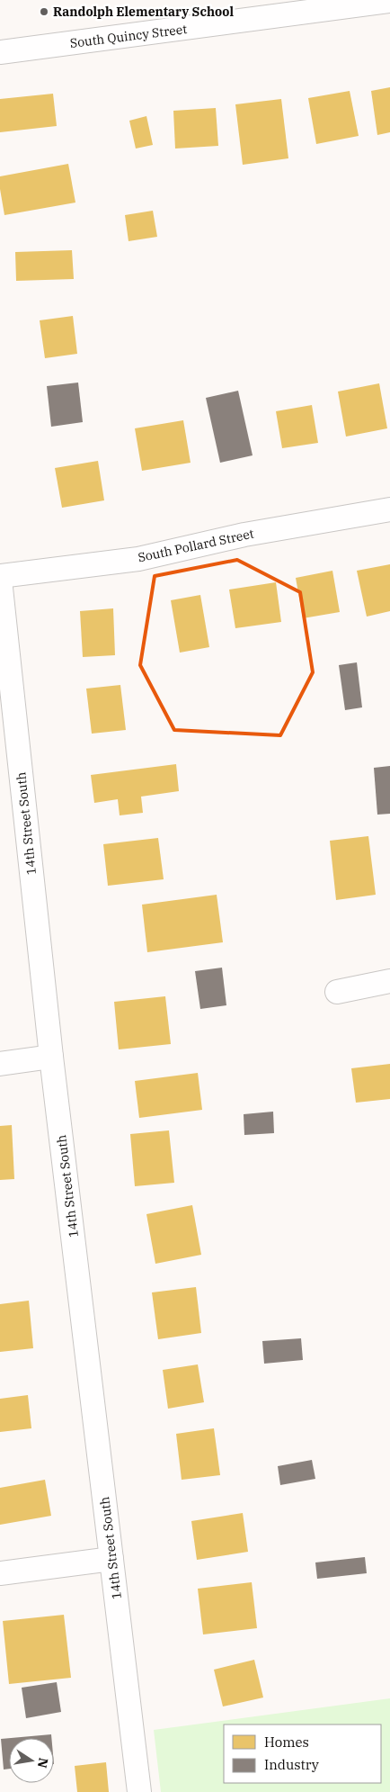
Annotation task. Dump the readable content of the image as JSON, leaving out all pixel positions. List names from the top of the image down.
{
  "streets": {
    "street": ["South Quincy Street", "South Pollard Street", "14th Street South"]
  },
  "crossings": [
    ["South Pollard Street", "14th Street South"]
  ],
  "places": ["Randolph Elementary School"],
  "legend": ["Homes", "Industry"],
  "north": "right"
}
